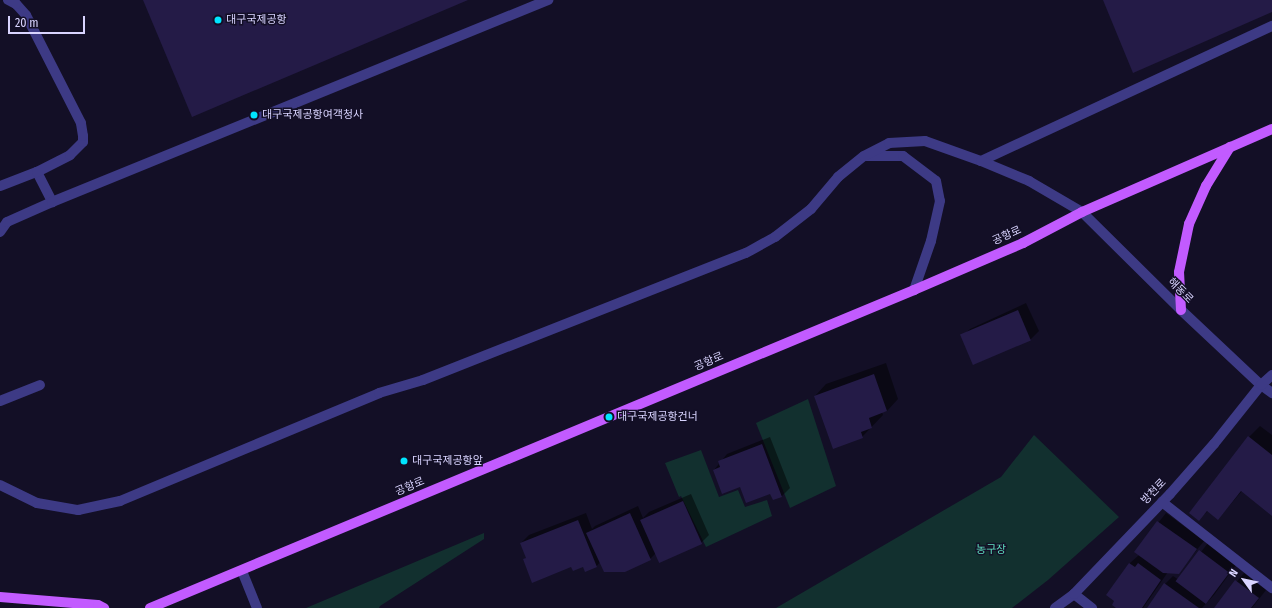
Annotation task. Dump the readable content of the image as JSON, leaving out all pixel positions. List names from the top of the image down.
{
  "streets": {
    "main road": ["공항로"],
    "street": ["해동로", "방천로"]
  },
  "crossings": [
    ["공항로", "해동로"],
    ["해동로", "방천로"]
  ],
  "parks": ["농구장"],
  "places": [
    "대구국제공항",
    "대구국제공항여객청사",
    "대구국제공항건너",
    "대구국제공항앞"
  ],
  "scale_bar": "20 m",
  "north": "top left"
}
